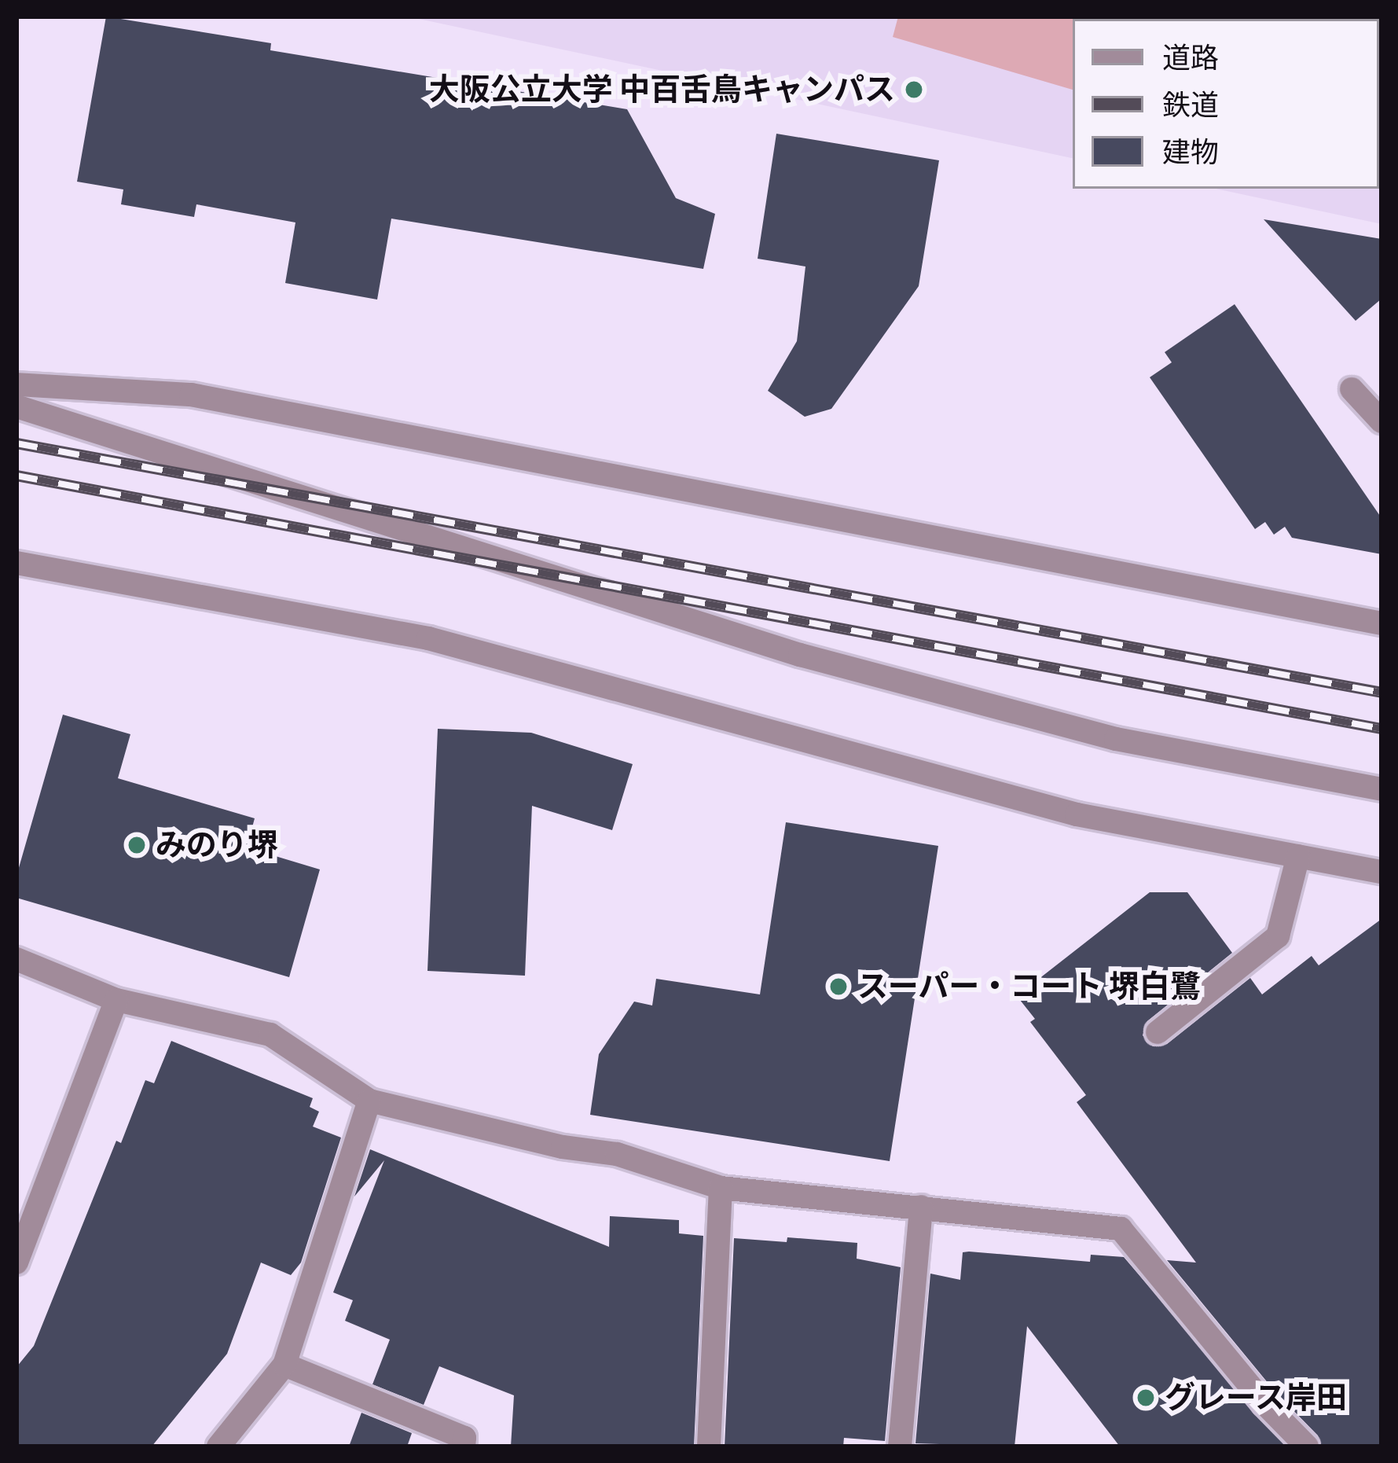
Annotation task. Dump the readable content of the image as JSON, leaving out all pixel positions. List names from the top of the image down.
{
  "places": [
    "大阪公立大学 中百舌鳥キャンパス",
    "みのり堺",
    "スーパー・コート 堺白鷺",
    "グレース岸田"
  ],
  "legend": ["道路", "鉄道", "建物"]
}
